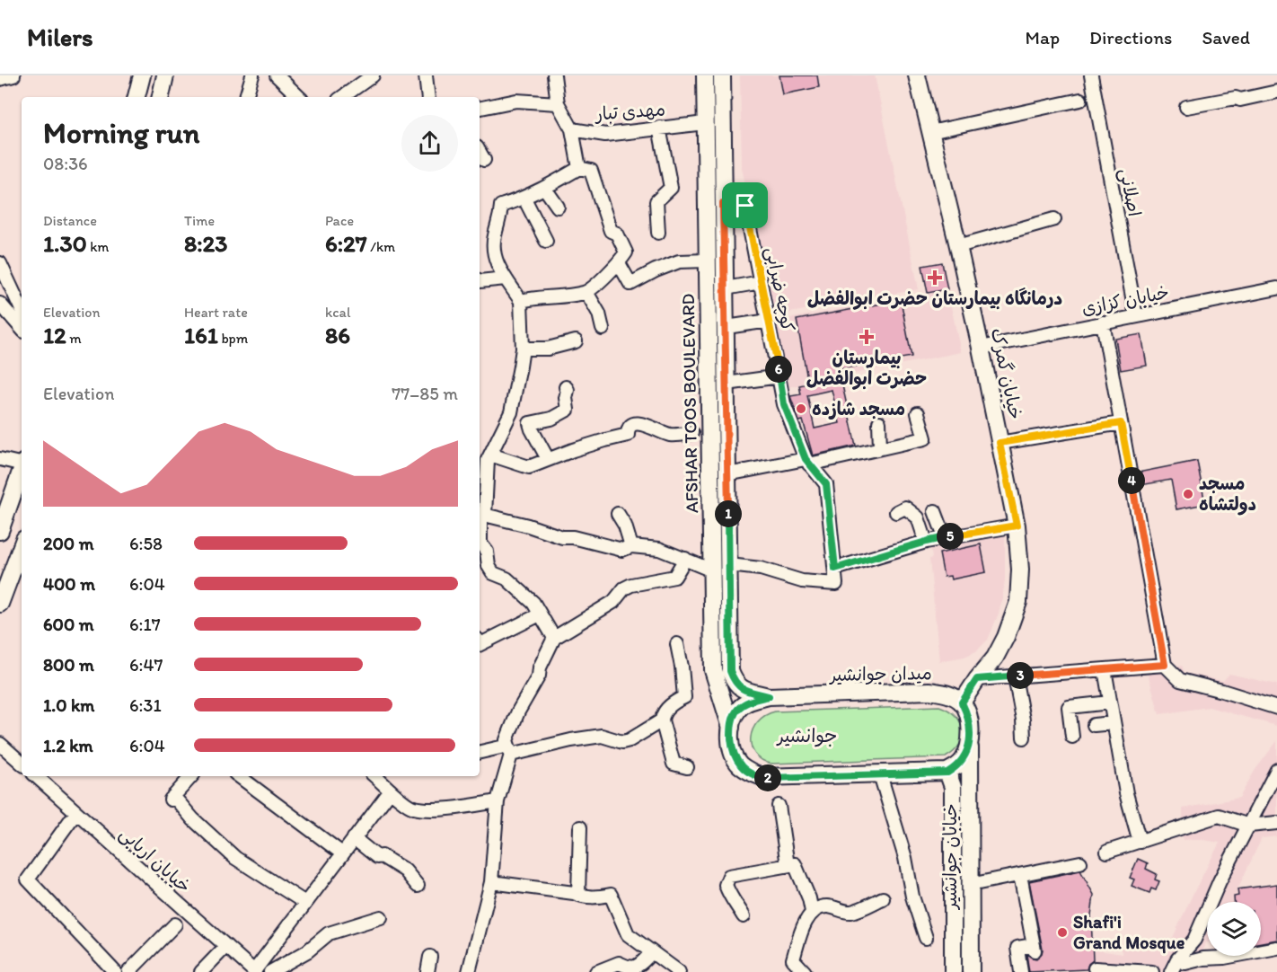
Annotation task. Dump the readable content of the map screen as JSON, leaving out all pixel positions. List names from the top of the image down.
{
  "streets": {
    "main road": [
      "خیابان گمرک",
      "AFSHAR TOOS BOULEVARD",
      "میدان جوانشیر",
      "خیابان جوانشیر"
    ],
    "street": [
      "مهدی تبار",
      "اصلانی",
      "کوچه ضرابی",
      "خیابان کزازی",
      "خیابان اربابی"
    ]
  },
  "crossings": [
    ["مهدی تبار", "AFSHAR TOOS BOULEVARD"],
    ["اصلانی", "خیابان کزازی"],
    ["کوچه ضرابی", "AFSHAR TOOS BOULEVARD"],
    ["خیابان کزازی", "خیابان گمرک"],
    ["خیابان گمرک", "میدان جوانشیر"],
    ["AFSHAR TOOS BOULEVARD", "میدان جوانشیر"]
  ],
  "districts": ["جوانشیر"],
  "places": {
    "health": ["درمانگاه بیمارستان حضرت ابوالفضل", "بیمارستان حضرت ابوالفضل"],
    "other": ["مسجد شازده", "مسجد دولتشاه", "Shafi'i Grand Mosque"]
  },
  "page": {
    "header": "Milers",
    "nav": ["Map", "Directions", "Saved"],
    "heading": ["Morning run", "08:36"],
    "stats": [
      ["Distance", "1.30 km"],
      ["Time", "8:23"],
      ["Pace", "6:27 /km"],
      ["Elevation", "12 m"],
      ["Heart rate", "161 bpm"],
      ["kcal", "86"]
    ],
    "pins": [
      "6",
      "4",
      "1",
      "5",
      "3",
      "2"
    ],
    "chart": ["Elevation", "77–85 m"],
    "list": [
      {
        "name": "200 m",
        "note": "6:58"
      },
      {
        "name": "400 m",
        "note": "6:04"
      },
      {
        "name": "600 m",
        "note": "6:17"
      },
      {
        "name": "800 m",
        "note": "6:47"
      },
      {
        "name": "1.0 km",
        "note": "6:31"
      },
      {
        "name": "1.2 km",
        "note": "6:04"
      }
    ]
  }
}
